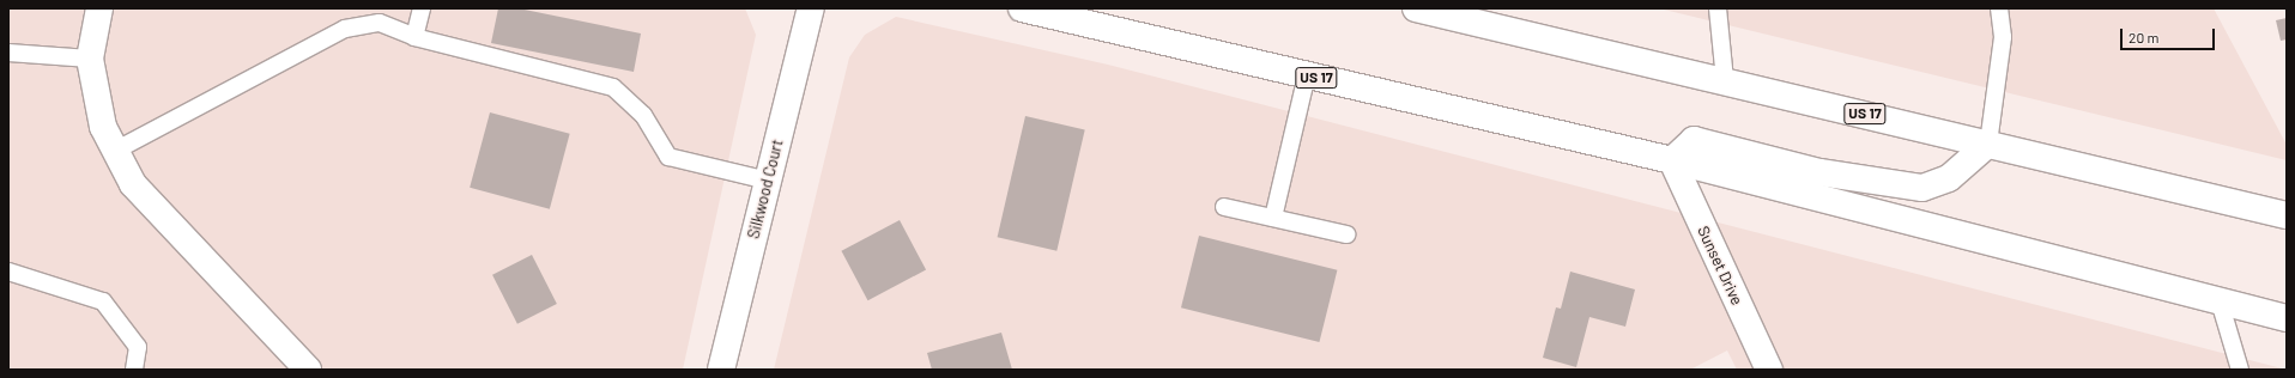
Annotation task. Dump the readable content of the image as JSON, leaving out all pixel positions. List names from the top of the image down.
{
  "streets": {
    "main road": ["US 17", "Silkwood Court", "Sunset Drive"]
  },
  "crossings": [
    ["US 17", "Sunset Drive"]
  ],
  "scale_bar": "20 m"
}
